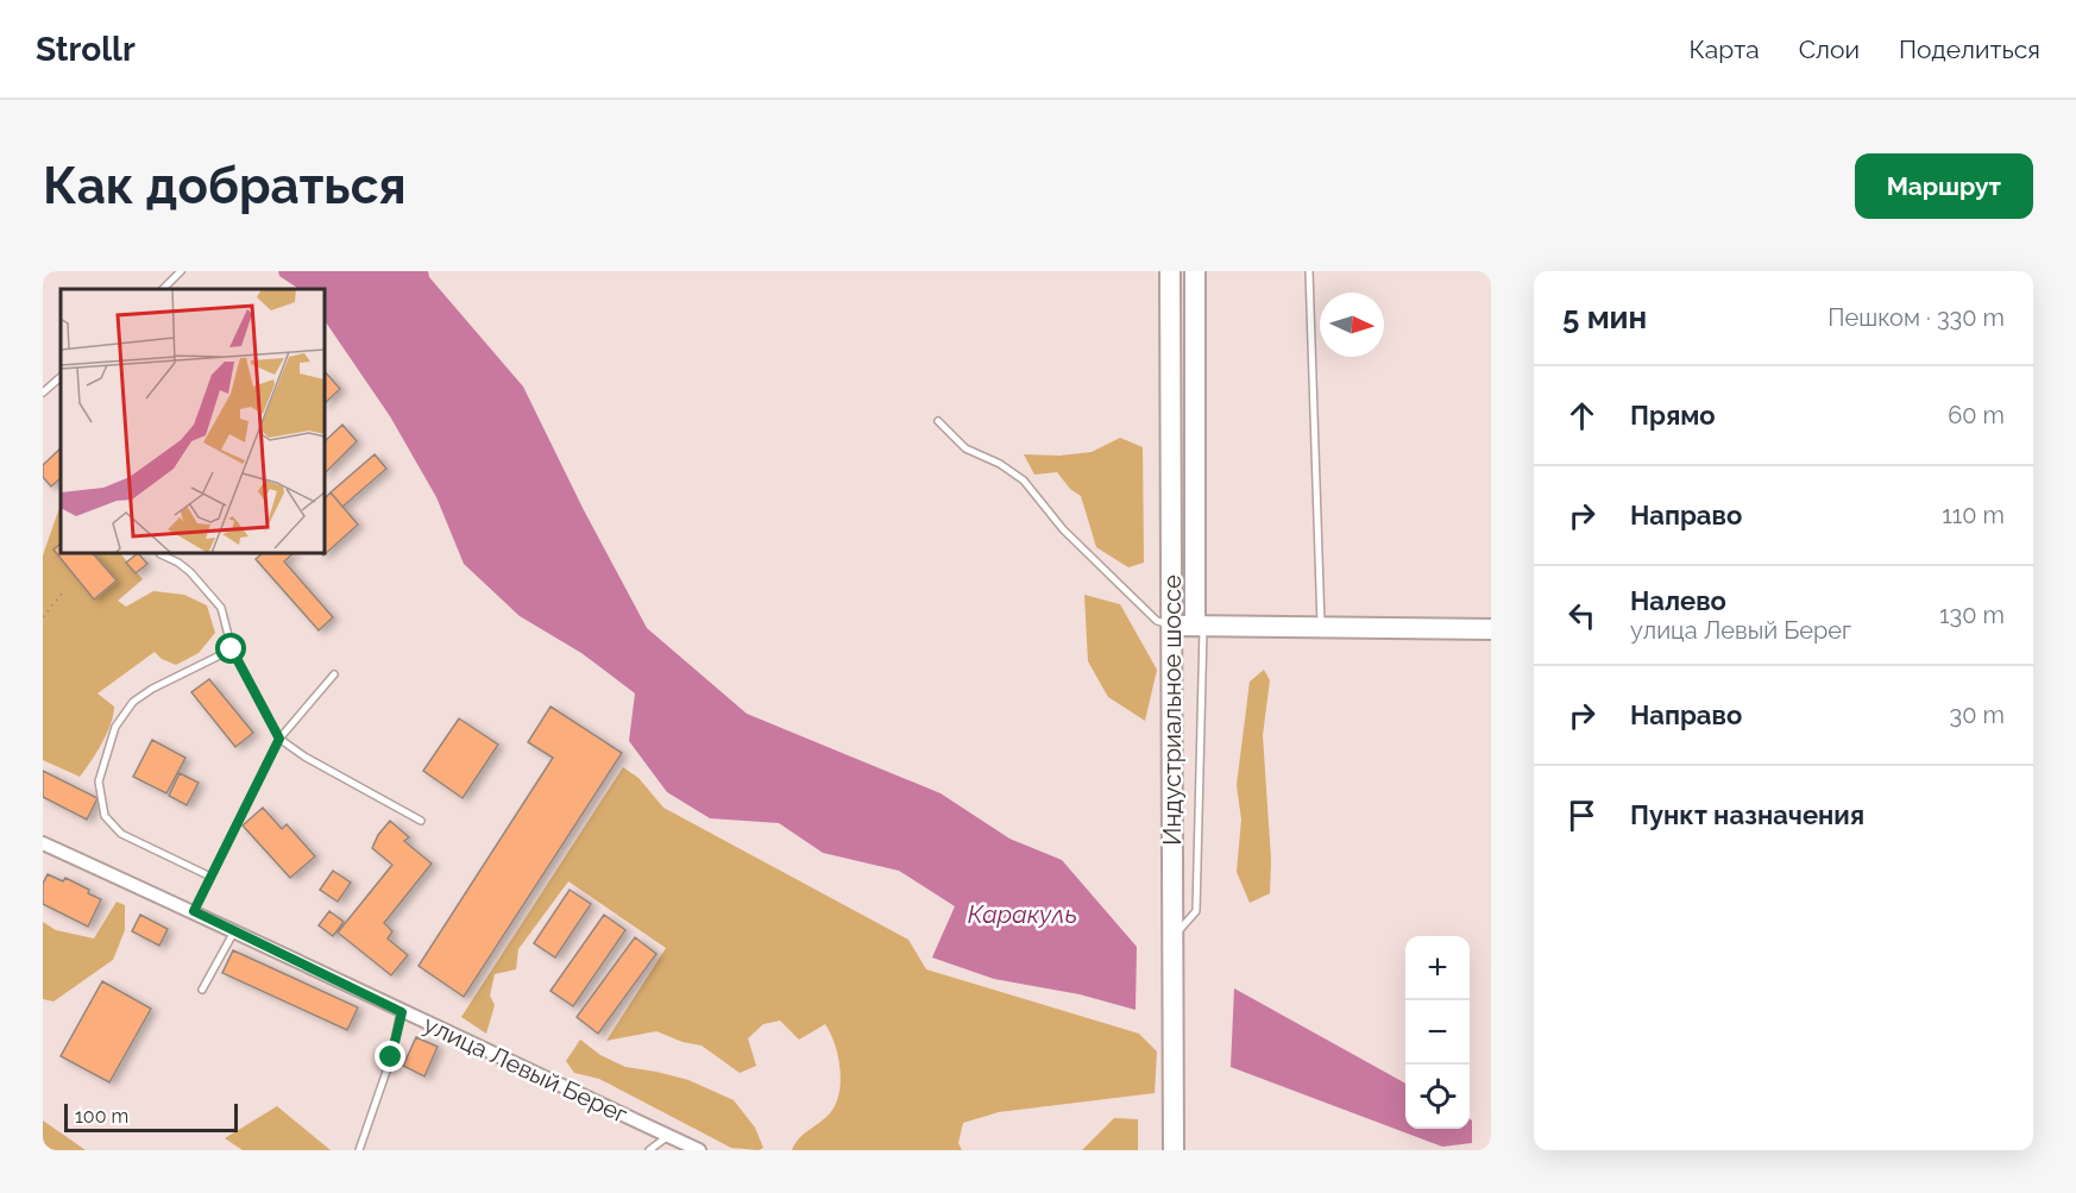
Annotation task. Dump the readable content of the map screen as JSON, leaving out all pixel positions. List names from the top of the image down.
{
  "streets": {
    "main road": ["Индустриальное шоссе"],
    "street": ["улица Левый Берег"]
  },
  "water": ["Каракуль"],
  "scale_bar": "100 m",
  "north": "right",
  "page": {
    "header": "Strollr",
    "nav": ["Карта", "Слои", "Поделиться"],
    "buttons": "Маршрут",
    "title": "Как добраться",
    "heading": ["5 мин", "Пешком · 330 m"],
    "list": [
      ["Прямо", "60 m"],
      ["Направо", "110 m"],
      ["Налево", "улица Левый Берег", "130 m"],
      ["Направо", "30 m"],
      "Пункт назначения"
    ],
    "map_buttons": ["+", "−"],
    "scale": "100 m"
  }
}
